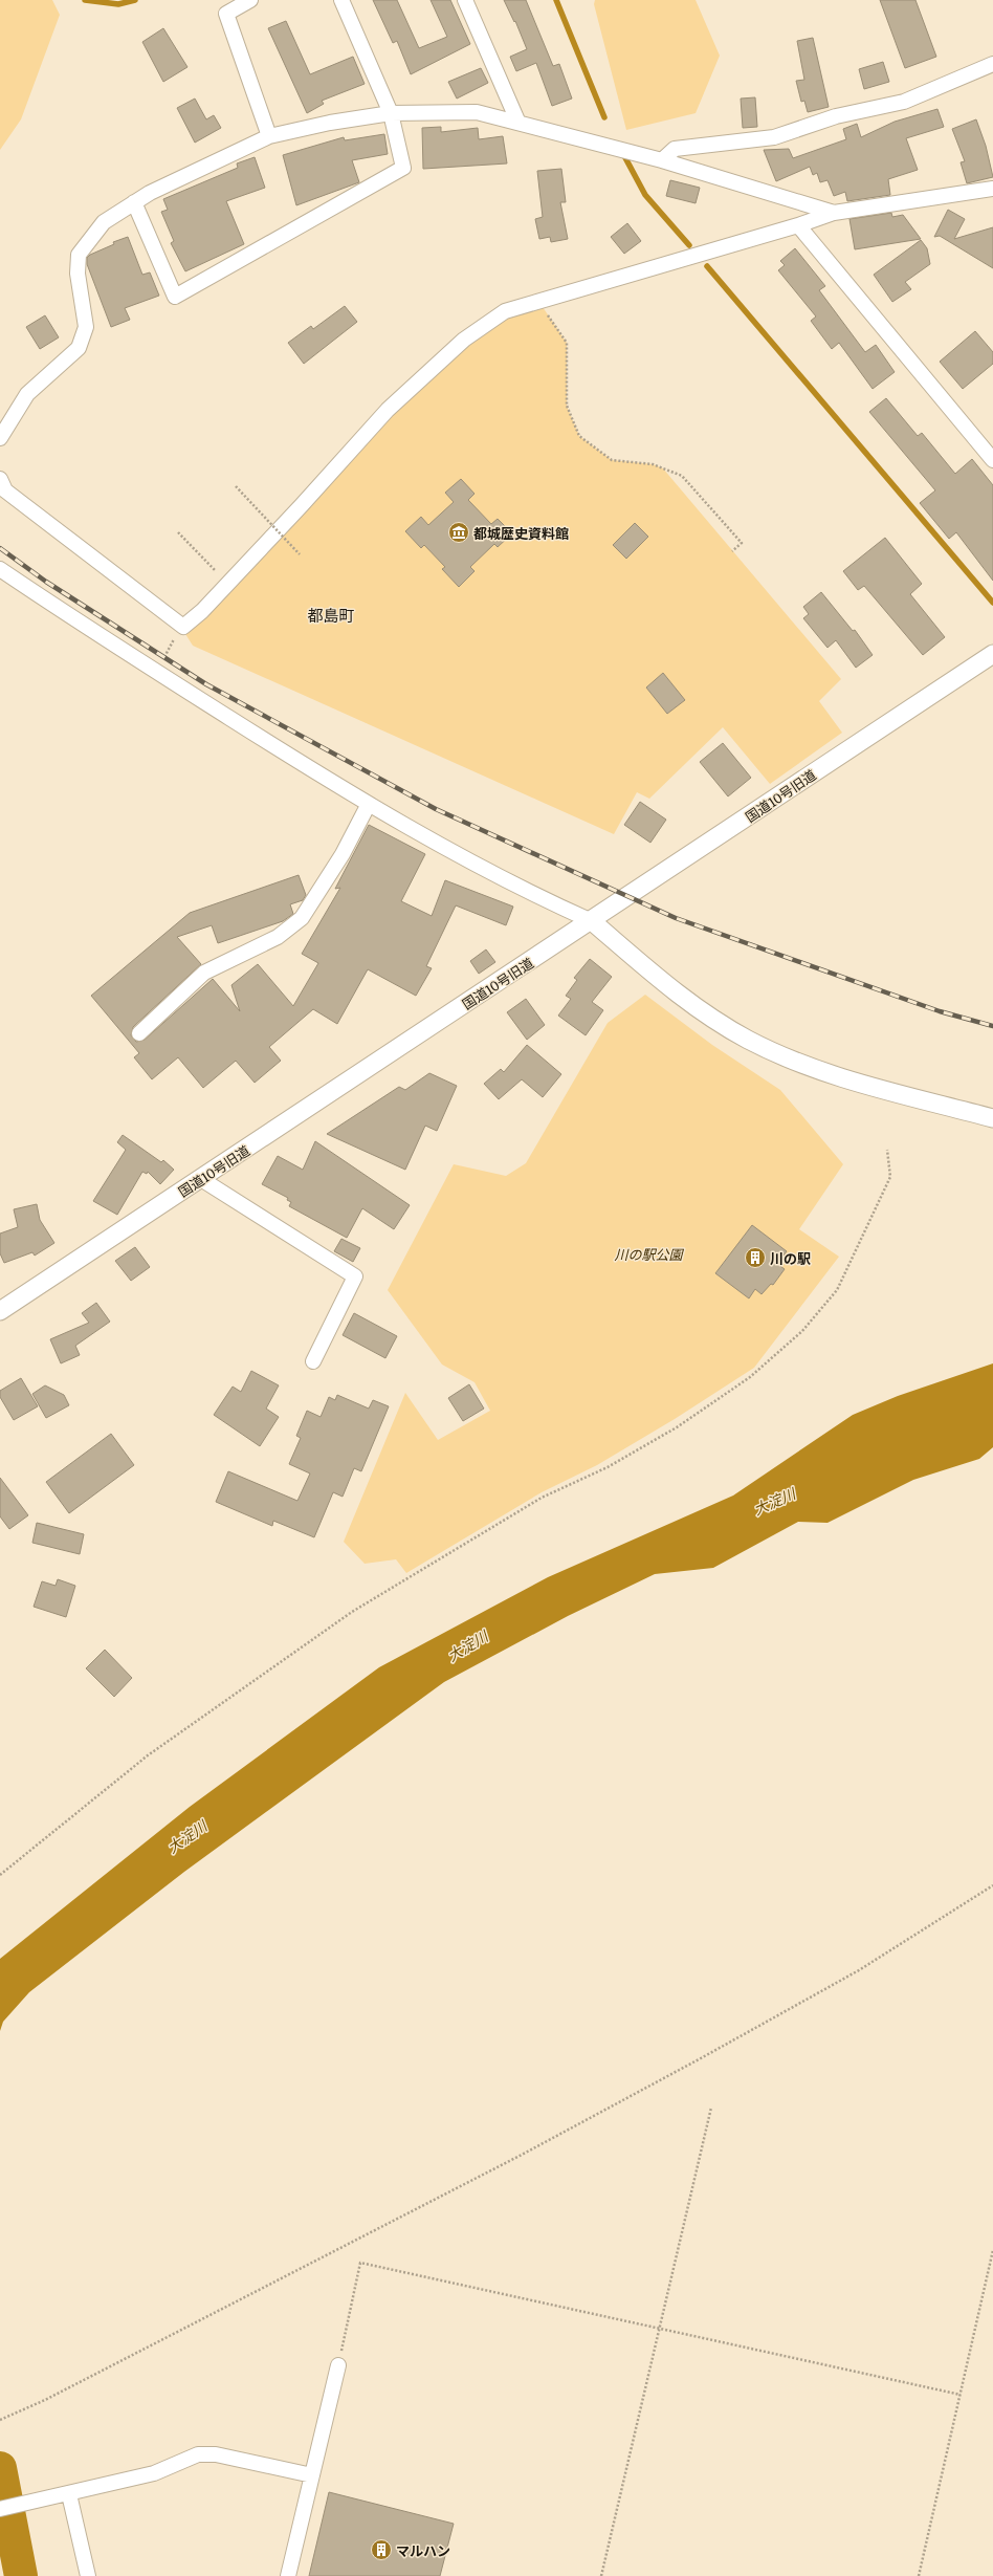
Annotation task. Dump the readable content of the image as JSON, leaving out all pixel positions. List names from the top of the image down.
{
  "streets": {
    "street": ["国道10号旧道"]
  },
  "districts": ["都島町"],
  "water": ["大淀川"],
  "parks": ["川の駅公園"],
  "places": {
    "museum": ["都城歴史資料館"],
    "building": ["川の駅", "マルハン"]
  }
}
